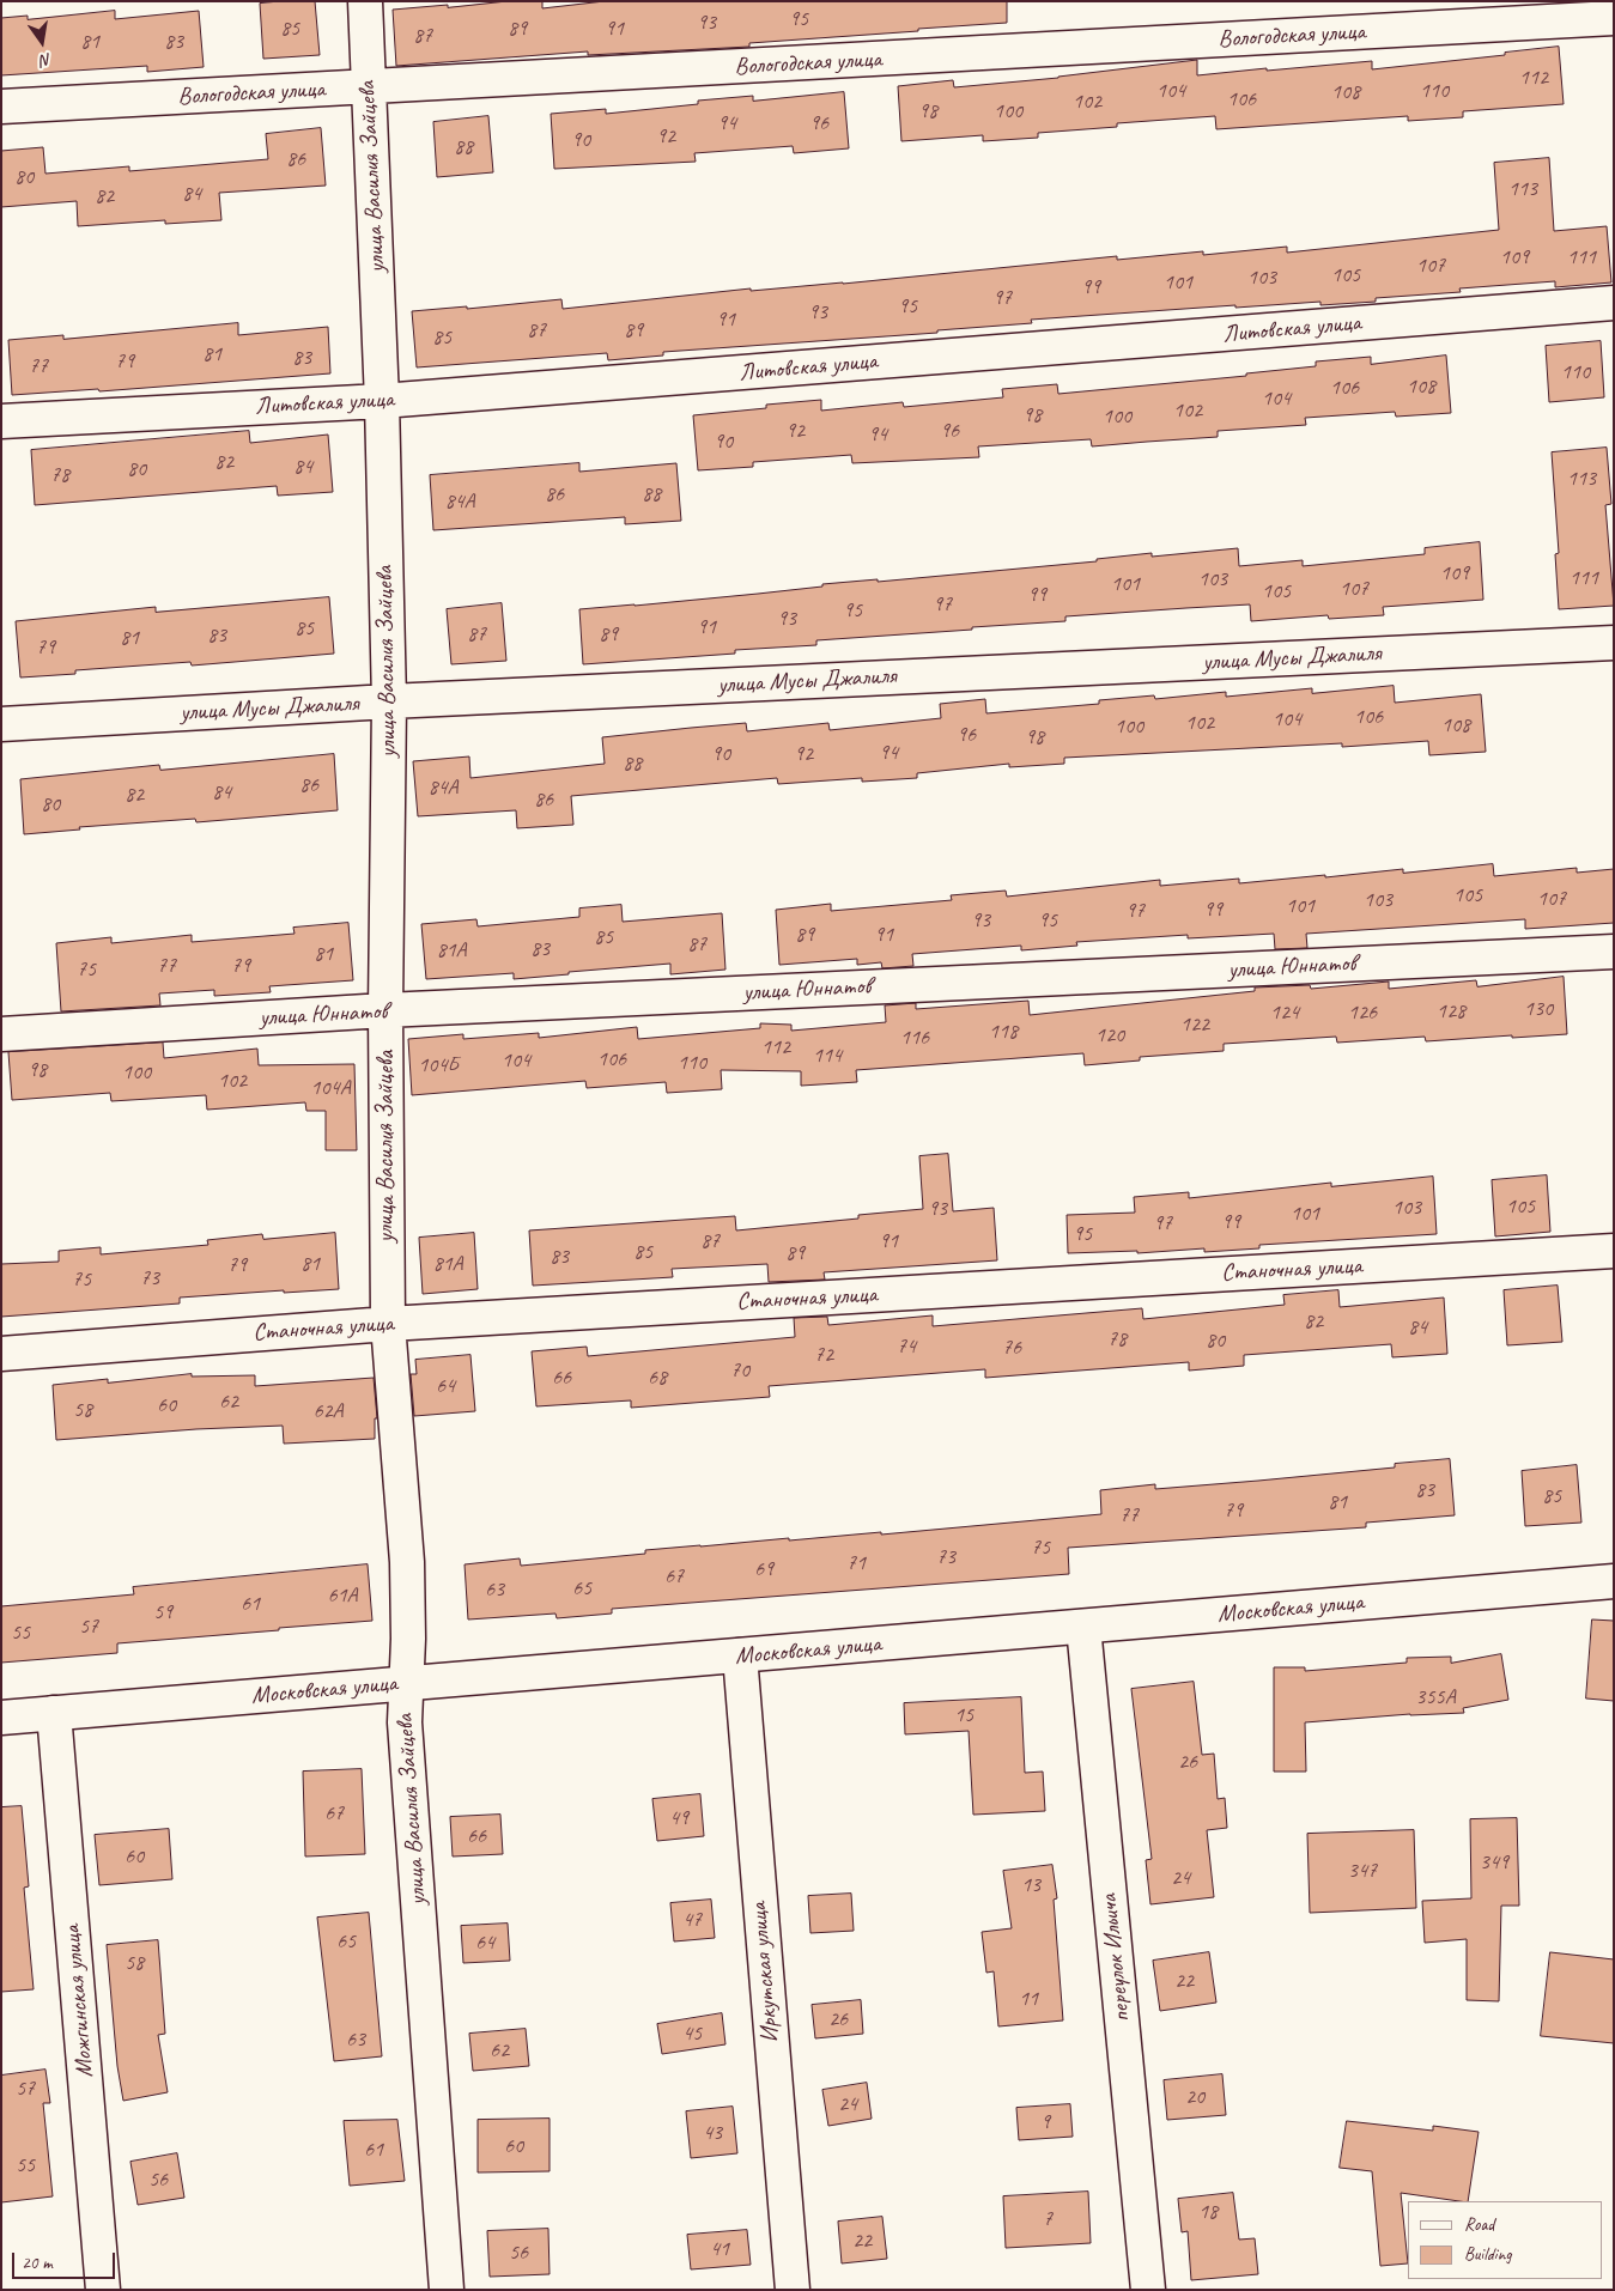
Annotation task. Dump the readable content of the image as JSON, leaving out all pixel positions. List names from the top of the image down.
{
  "streets": {
    "street": [
      "Вологодская улица",
      "улица Василия Зайцева",
      "Литовская улица",
      "улица Мусы Джалиля",
      "улица Юннатов",
      "Станочная улица",
      "Московская улица",
      "переулок Ильича",
      "Иркутская улица",
      "Можгинская улица"
    ]
  },
  "crossings": [
    ["Вологодская улица", "улица Василия Зайцева"],
    ["улица Василия Зайцева", "Литовская улица"],
    ["улица Василия Зайцева", "улица Мусы Джалиля"],
    ["улица Василия Зайцева", "улица Юннатов"],
    ["улица Василия Зайцева", "Станочная улица"],
    ["улица Василия Зайцева", "Московская улица"],
    ["Московская улица", "переулок Ильича"],
    ["Московская улица", "Иркутская улица"],
    ["Московская улица", "Можгинская улица"]
  ],
  "house_numbers": [
    "95",
    "93",
    "85",
    "89",
    "91",
    "87",
    "81",
    "83",
    "112",
    "104",
    "110",
    "108",
    "106",
    "102",
    "98",
    "100",
    "94",
    "96",
    "92",
    "90",
    "88",
    "86",
    "80",
    "113",
    "84",
    "82",
    "109",
    "111",
    "107",
    "105",
    "103",
    "101",
    "99",
    "97",
    "95",
    "93",
    "91",
    "87",
    "89",
    "85",
    "81",
    "83",
    "79",
    "77",
    "110",
    "108",
    "106",
    "104",
    "102",
    "98",
    "100",
    "92",
    "96",
    "94",
    "90",
    "82",
    "84",
    "80",
    "78",
    "113",
    "86",
    "88",
    "84А",
    "109",
    "111",
    "103",
    "101",
    "107",
    "105",
    "99",
    "97",
    "95",
    "93",
    "91",
    "85",
    "87",
    "89",
    "83",
    "81",
    "79",
    "106",
    "104",
    "102",
    "108",
    "100",
    "96",
    "98",
    "94",
    "90",
    "92",
    "88",
    "86",
    "84А",
    "84",
    "82",
    "86",
    "80",
    "105",
    "107",
    "103",
    "101",
    "99",
    "97",
    "93",
    "95",
    "89",
    "91",
    "85",
    "87",
    "83",
    "81А",
    "81",
    "77",
    "79",
    "75",
    "130",
    "128",
    "124",
    "126",
    "122",
    "118",
    "120",
    "116",
    "112",
    "114",
    "106",
    "104",
    "110",
    "104Б",
    "98",
    "100",
    "102",
    "104А",
    "105",
    "103",
    "93",
    "101",
    "99",
    "97",
    "95",
    "87",
    "91",
    "85",
    "89",
    "83",
    "81",
    "81А",
    "79",
    "73",
    "75",
    "82",
    "84",
    "78",
    "80",
    "74",
    "76",
    "72",
    "70",
    "66",
    "68",
    "64",
    "62",
    "60",
    "58",
    "62А",
    "83",
    "85",
    "81",
    "79",
    "77",
    "75",
    "73",
    "71",
    "69",
    "67",
    "65",
    "63",
    "61А",
    "61",
    "59",
    "57",
    "55",
    "355А",
    "15",
    "26",
    "67",
    "49",
    "66",
    "60",
    "349",
    "347",
    "24",
    "13",
    "47",
    "65",
    "64",
    "58",
    "22",
    "11",
    "26",
    "45",
    "63",
    "62",
    "57",
    "20",
    "24",
    "9",
    "43",
    "60",
    "61",
    "55",
    "56",
    "18",
    "7",
    "22",
    "41",
    "56"
  ],
  "legend": ["Road", "Building"],
  "scale_bar": "20 m",
  "north": "bottom"
}
